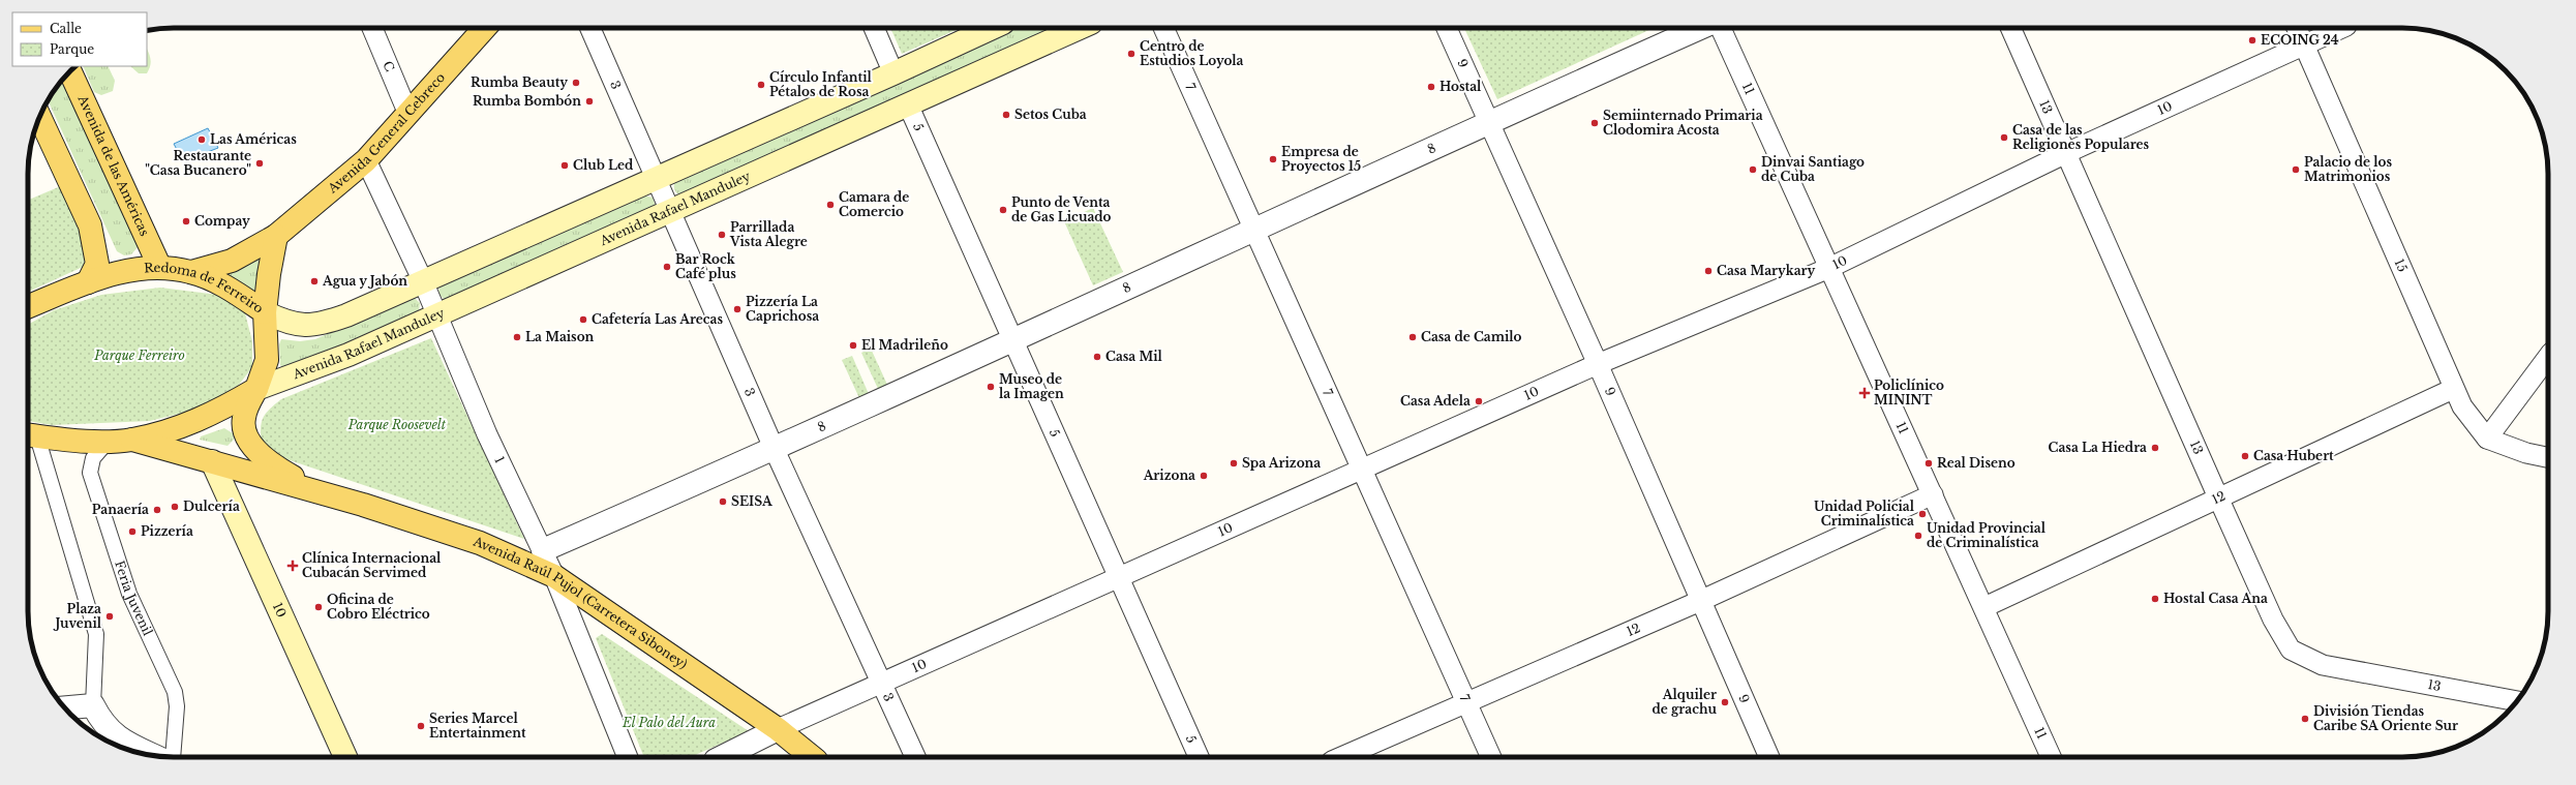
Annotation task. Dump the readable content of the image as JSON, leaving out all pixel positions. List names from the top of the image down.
{
  "streets": {
    "main road": [
      "10",
      "Avenida General Cebreco",
      "Avenida de las Américas",
      "Avenida Rafael Manduley",
      "Redoma de Ferreiro",
      "Avenida Raúl Pujol (Carretera Siboney)"
    ],
    "street": [
      "9",
      "C",
      "3",
      "7",
      "11",
      "13",
      "5",
      "8",
      "15",
      "1",
      "12",
      "Feria Juvenil"
    ]
  },
  "crossings": [
    ["9", "10"],
    ["9", "8"],
    ["9", "12"],
    ["C", "Avenida General Cebreco"],
    ["3", "10"],
    ["3", "8"],
    ["3", "Avenida Rafael Manduley"],
    ["7", "10"],
    ["7", "8"],
    ["7", "12"],
    ["11", "10"],
    ["11", "12"],
    ["13", "10"],
    ["13", "12"],
    ["10", "5"],
    ["10", "15"],
    ["10", "Avenida Raúl Pujol (Carretera Siboney)"],
    ["5", "8"],
    ["5", "Avenida Rafael Manduley"],
    ["Avenida General Cebreco", "Redoma de Ferreiro"],
    ["Avenida General Cebreco", "1"],
    ["8", "1"],
    ["Avenida de las Américas", "Redoma de Ferreiro"],
    ["Avenida Rafael Manduley", "Redoma de Ferreiro"],
    ["Avenida Rafael Manduley", "1"],
    ["Avenida Rafael Manduley", "Avenida Raúl Pujol (Carretera Siboney)"],
    ["15", "12"],
    ["Redoma de Ferreiro", "Avenida Raúl Pujol (Carretera Siboney)"],
    ["1", "Avenida Raúl Pujol (Carretera Siboney)"]
  ],
  "parks": ["Parque Ferreiro", "Parque Roosevelt", "El Palo del Aura"],
  "places": {
    "other": [
      "ECOING 24",
      "Centro de Estudios Loyola",
      "Rumba Beauty",
      "Círculo Infantil Pétalos de Rosa",
      "Hostal",
      "Rumba Bombón",
      "Setos Cuba",
      "Semiinternado Primaria Clodomira Acosta",
      "Casa de las Religiones Populares",
      "Las Américas",
      "Empresa de Proyectos 15",
      "Restaurante \"Casa Bucanero\"",
      "Club Led",
      "Dinvai Santiago de Cuba",
      "Palacio de los Matrimonios",
      "Camara de Comercio",
      "Punto de Venta de Gas Licuado",
      "Compay",
      "Parrillada Vista Alegre",
      "Bar Rock Café plus",
      "Casa Marykary",
      "Agua y Jabón",
      "Pizzería La Caprichosa",
      "Cafetería Las Arecas",
      "La Maison",
      "Casa de Camilo",
      "El Madrileño",
      "Casa Mil",
      "Museo de la Imagen",
      "Casa Adela",
      "Casa La Hiedra",
      "Casa Hubert",
      "Spa Arizona",
      "Real Diseno",
      "Arizona",
      "SEISA",
      "Dulcería",
      "Panaería",
      "Unidad Policial Criminalística",
      "Pizzería",
      "Unidad Provincial de Criminalística",
      "Hostal Casa Ana",
      "Oficina de Cobro Eléctrico",
      "Plaza Juvenil",
      "Alquiler de grachu",
      "División Tiendas Caribe SA Oriente Sur",
      "Series Marcel Entertainment"
    ],
    "health": ["Policlínico MININT", "Clínica Internacional Cubacán Servimed"]
  },
  "legend": ["Calle", "Parque"]
}
